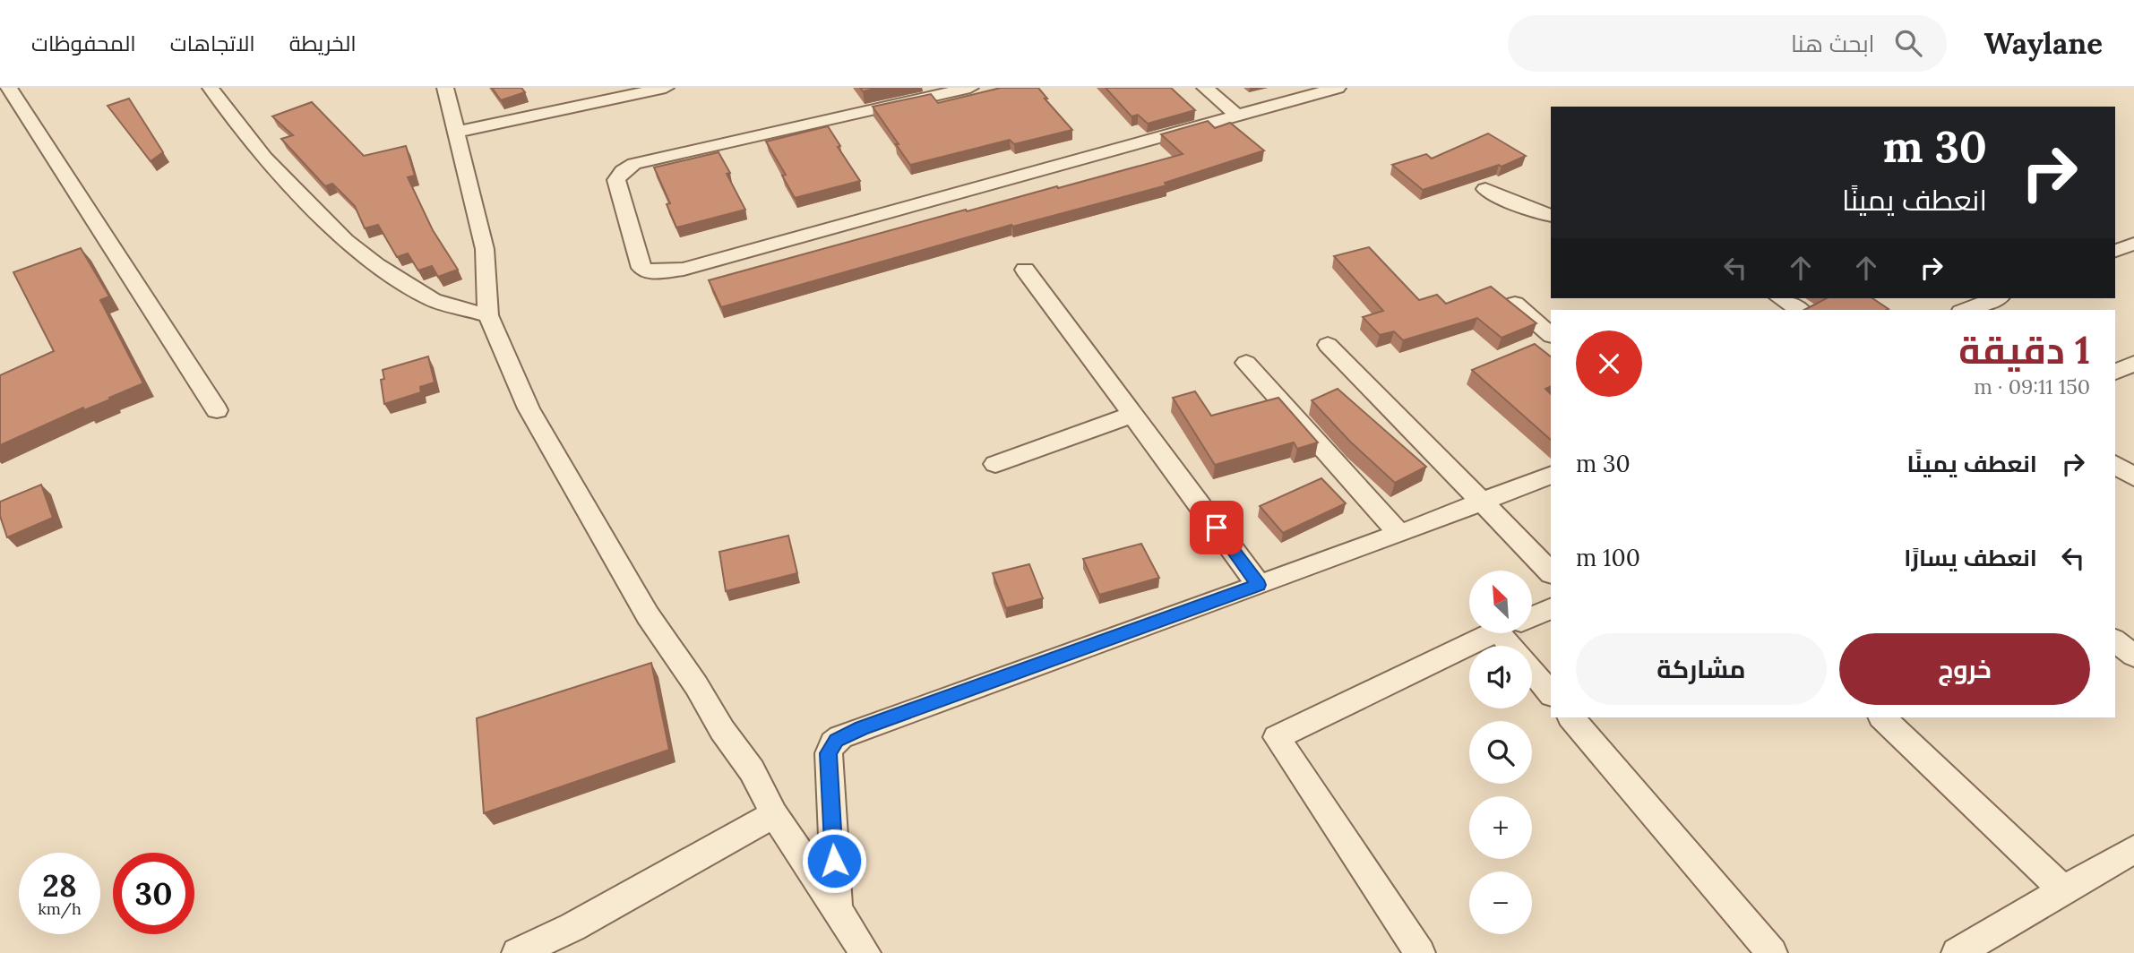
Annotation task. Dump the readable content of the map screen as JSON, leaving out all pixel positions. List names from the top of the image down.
{
  "north": "top left",
  "page": {
    "header": "Waylane",
    "search": "ابحث هنا",
    "nav": ["الخريطة", "الاتجاهات", "المحفوظات"],
    "turn": ["30 m", "انعطف يمينًا"],
    "heading": ["1 دقيقة", "150 m · 09:11"],
    "list": [
      {
        "name": "انعطف يمينًا",
        "value": "30 m"
      },
      {
        "name": "انعطف يسارًا",
        "value": "100 m"
      }
    ],
    "map_buttons": ["+", "−"],
    "buttons": ["خروج", "مشاركة"],
    "speed": "28 km/h",
    "limit": "30"
  }
}
